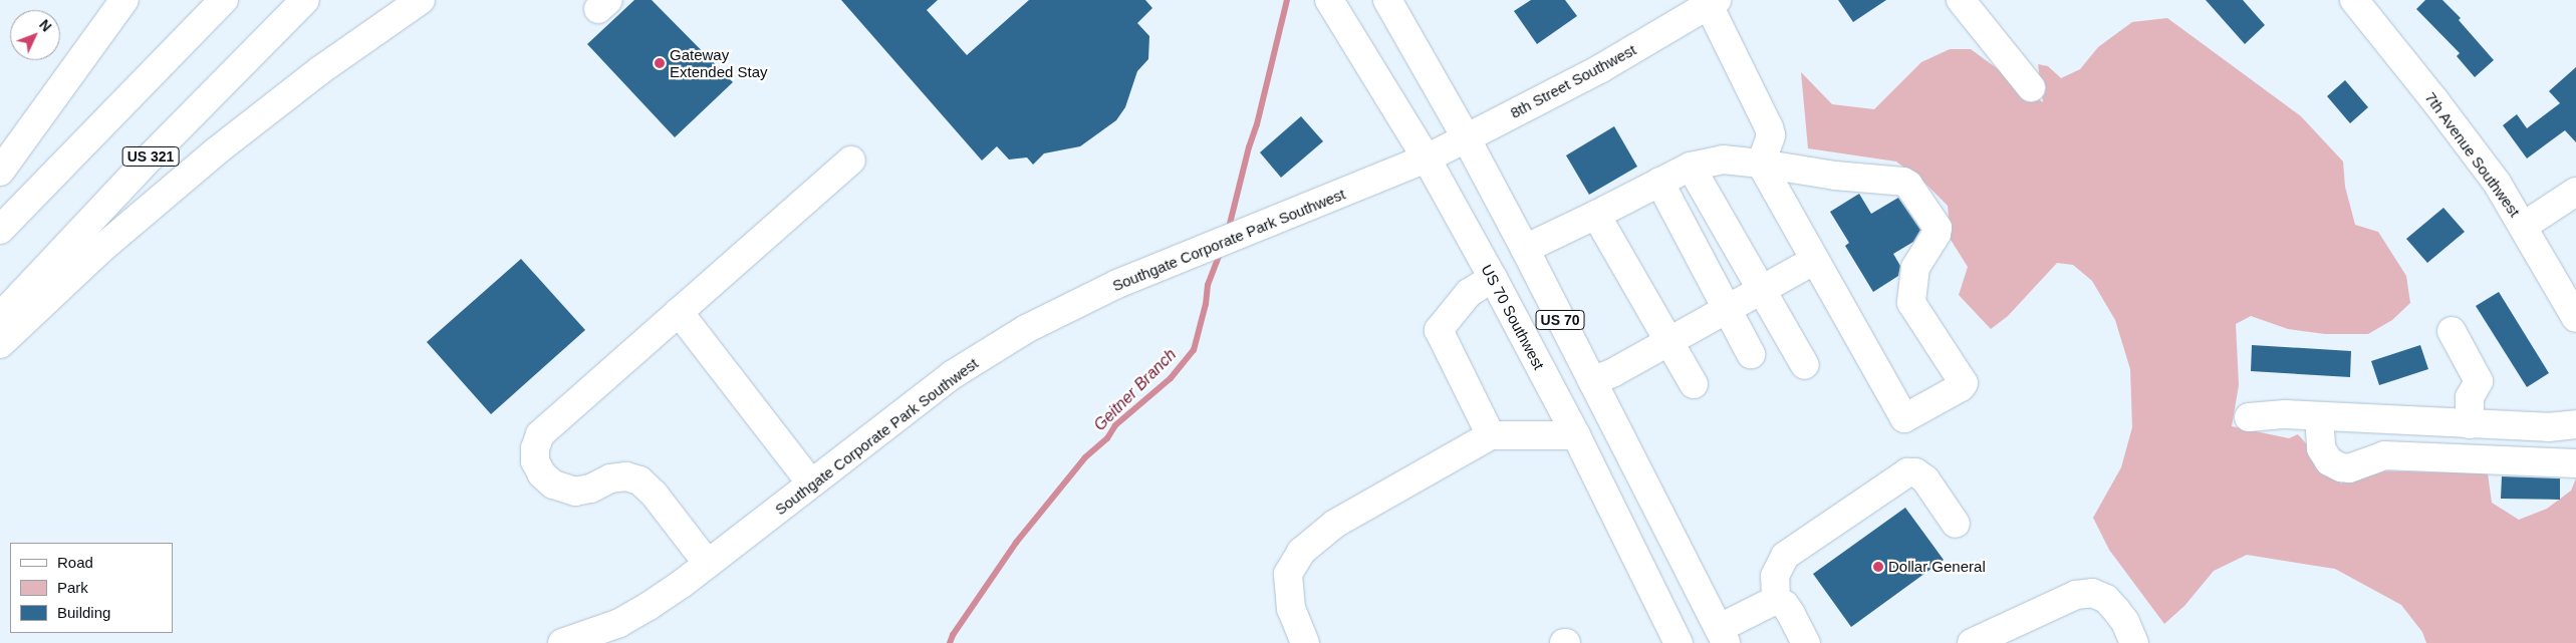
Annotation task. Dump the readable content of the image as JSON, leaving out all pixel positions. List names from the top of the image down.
{
  "streets": {
    "main road": [
      "8th Street Southwest",
      "7th Avenue Southwest",
      "US 321",
      "Southgate Corporate Park Southwest",
      "US 70 Southwest",
      "US 70"
    ]
  },
  "crossings": [
    ["8th Street Southwest", "Southgate Corporate Park Southwest"],
    ["8th Street Southwest", "US 70 Southwest"],
    ["8th Street Southwest", "US 70"],
    ["Southgate Corporate Park Southwest", "US 70 Southwest"]
  ],
  "water": ["Geitner Branch"],
  "places": ["Gateway Extended Stay", "Dollar General"],
  "legend": ["Road", "Park", "Building"],
  "north": "top right"
}
